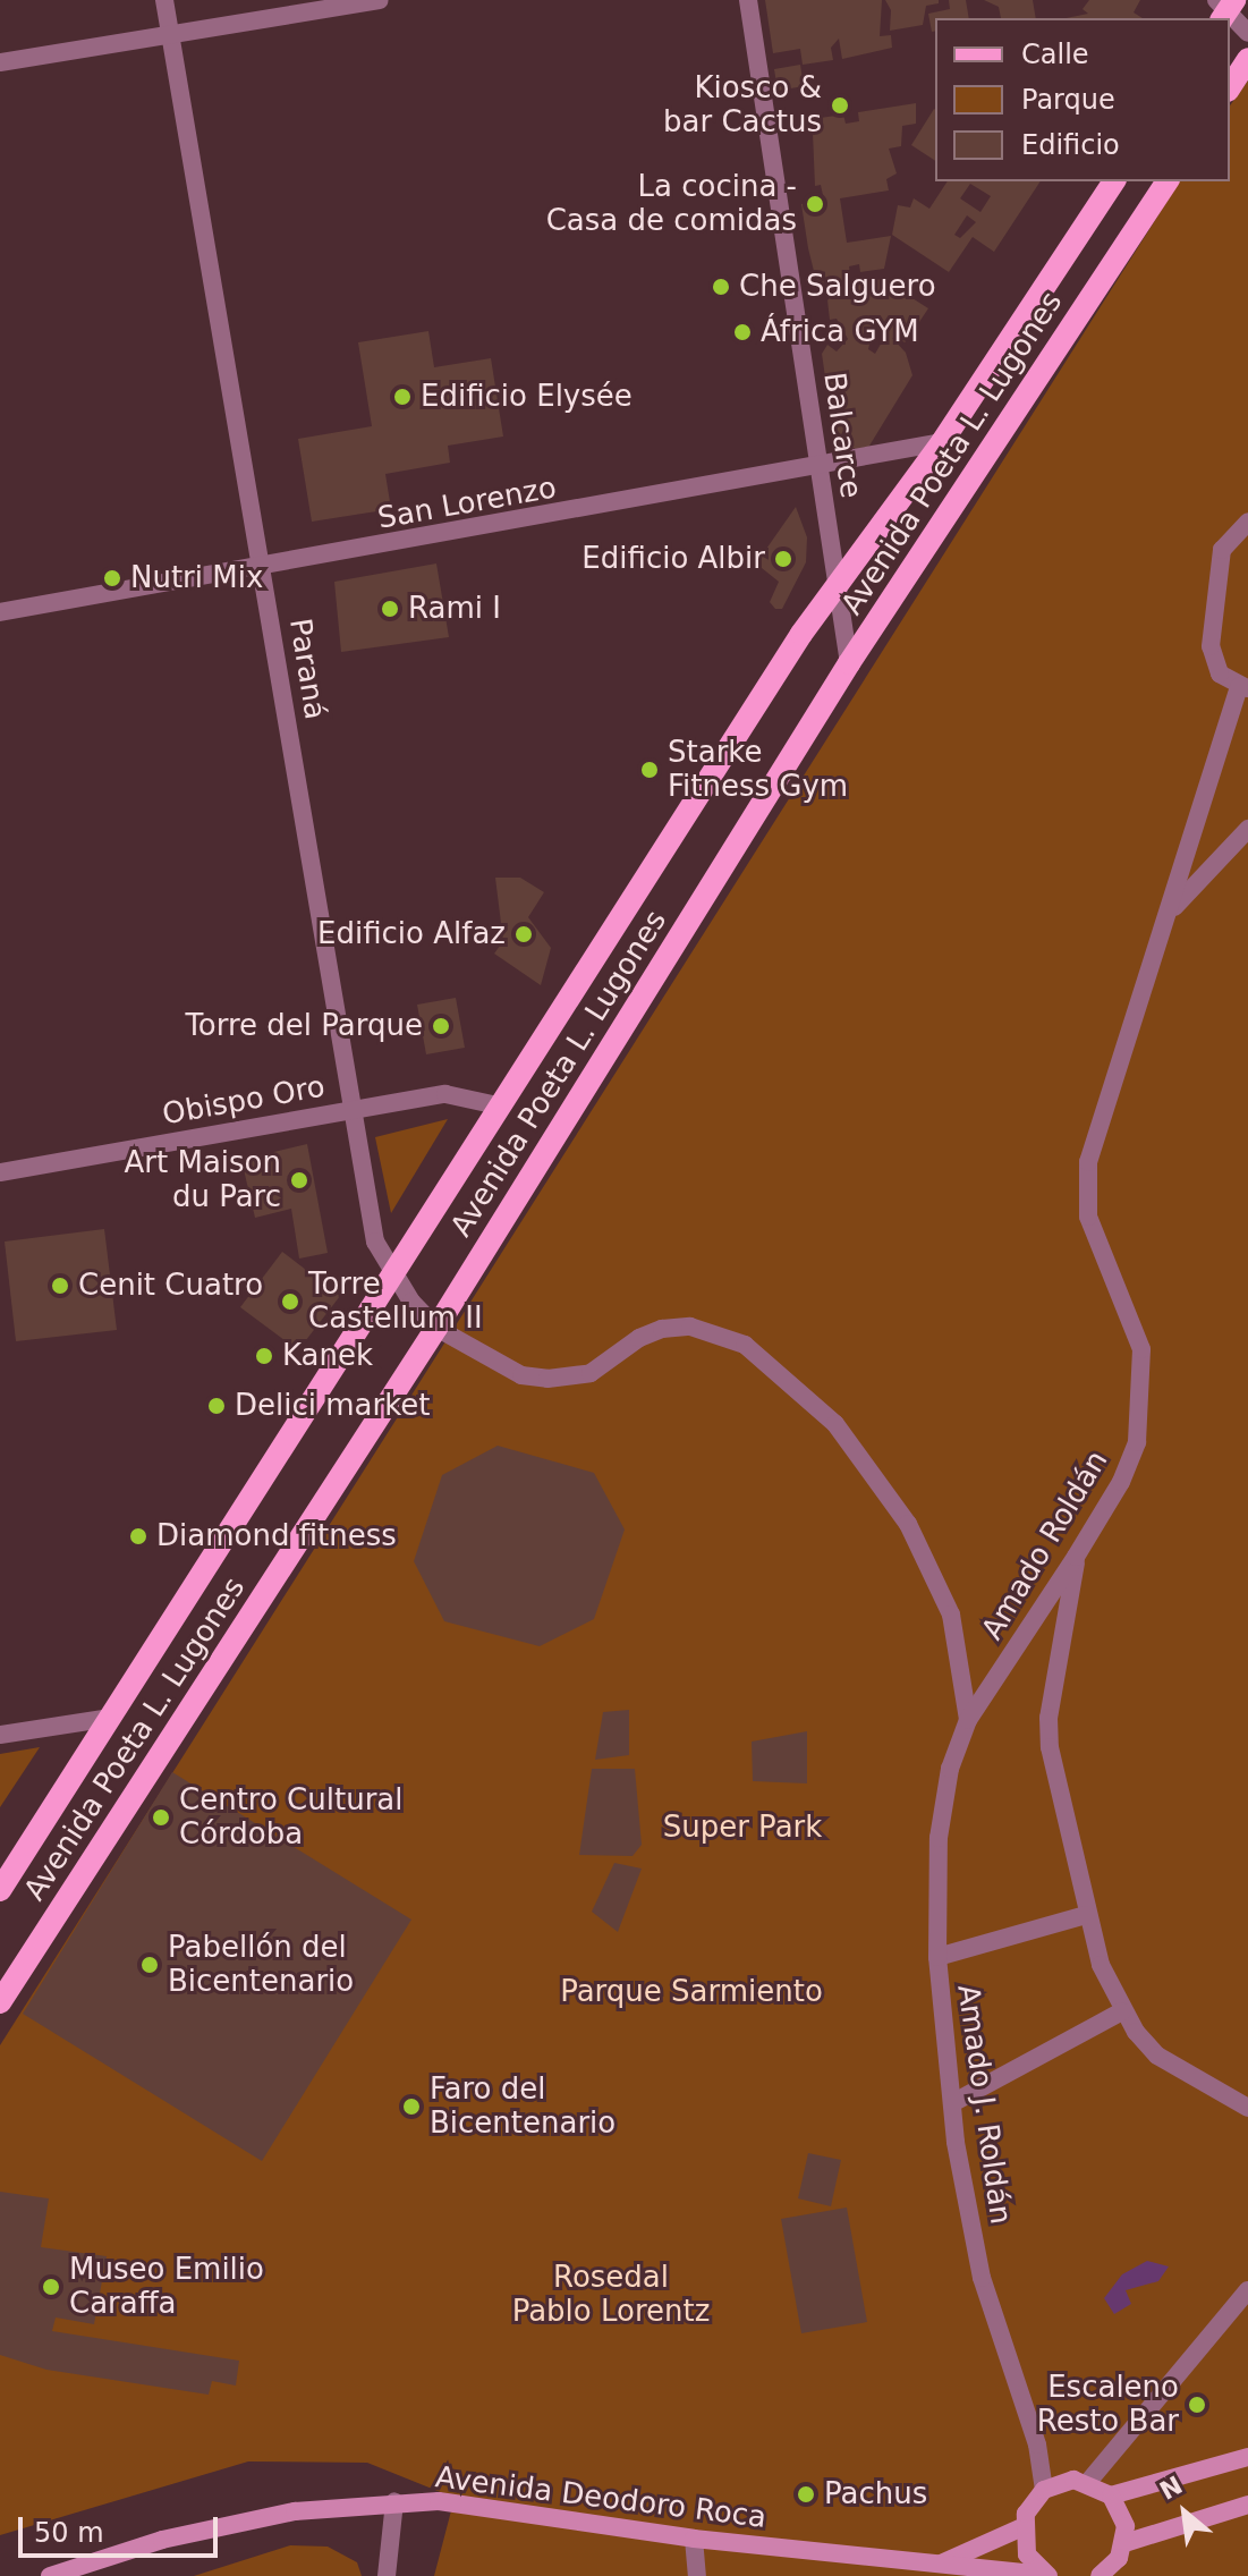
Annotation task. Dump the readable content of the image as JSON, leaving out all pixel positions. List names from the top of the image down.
{
  "streets": {
    "main road": ["Avenida Poeta L. Lugones", "Avenida Deodoro Roca"],
    "street": [
      "Balcarce",
      "San Lorenzo",
      "Paraná",
      "Obispo Oro",
      "Amado Roldán",
      "Amado J. Roldán"
    ]
  },
  "crossings": [
    ["Balcarce", "Avenida Poeta L. Lugones"],
    ["Balcarce", "San Lorenzo"],
    ["Avenida Poeta L. Lugones", "San Lorenzo"],
    ["Avenida Poeta L. Lugones", "Paraná"],
    ["Avenida Poeta L. Lugones", "Obispo Oro"],
    ["San Lorenzo", "Paraná"],
    ["Paraná", "Obispo Oro"],
    ["Paraná", "Amado Roldán"],
    ["Paraná", "Amado J. Roldán"],
    ["Amado Roldán", "Amado J. Roldán"]
  ],
  "parks": ["Super Park", "Parque Sarmiento", "Rosedal Pablo Lorentz"],
  "places": [
    "Kiosco & bar Cactus",
    "La cocina - Casa de comidas",
    "Che Salguero",
    "África GYM",
    "Edificio Elysée",
    "Edificio Albir",
    "Nutri Mix",
    "Rami I",
    "Starke Fitness Gym",
    "Edificio Alfaz",
    "Torre del Parque",
    "Art Maison du Parc",
    "Cenit Cuatro",
    "Torre Castellum II",
    "Kanek",
    "Delici market",
    "Diamond fitness",
    "Centro Cultural Córdoba",
    "Pabellón del Bicentenario",
    "Faro del Bicentenario",
    "Museo Emilio Caraffa",
    "Escaleno Resto Bar",
    "Pachus"
  ],
  "legend": ["Calle", "Parque", "Edificio"],
  "scale_bar": "50 m",
  "north": "top left"
}
